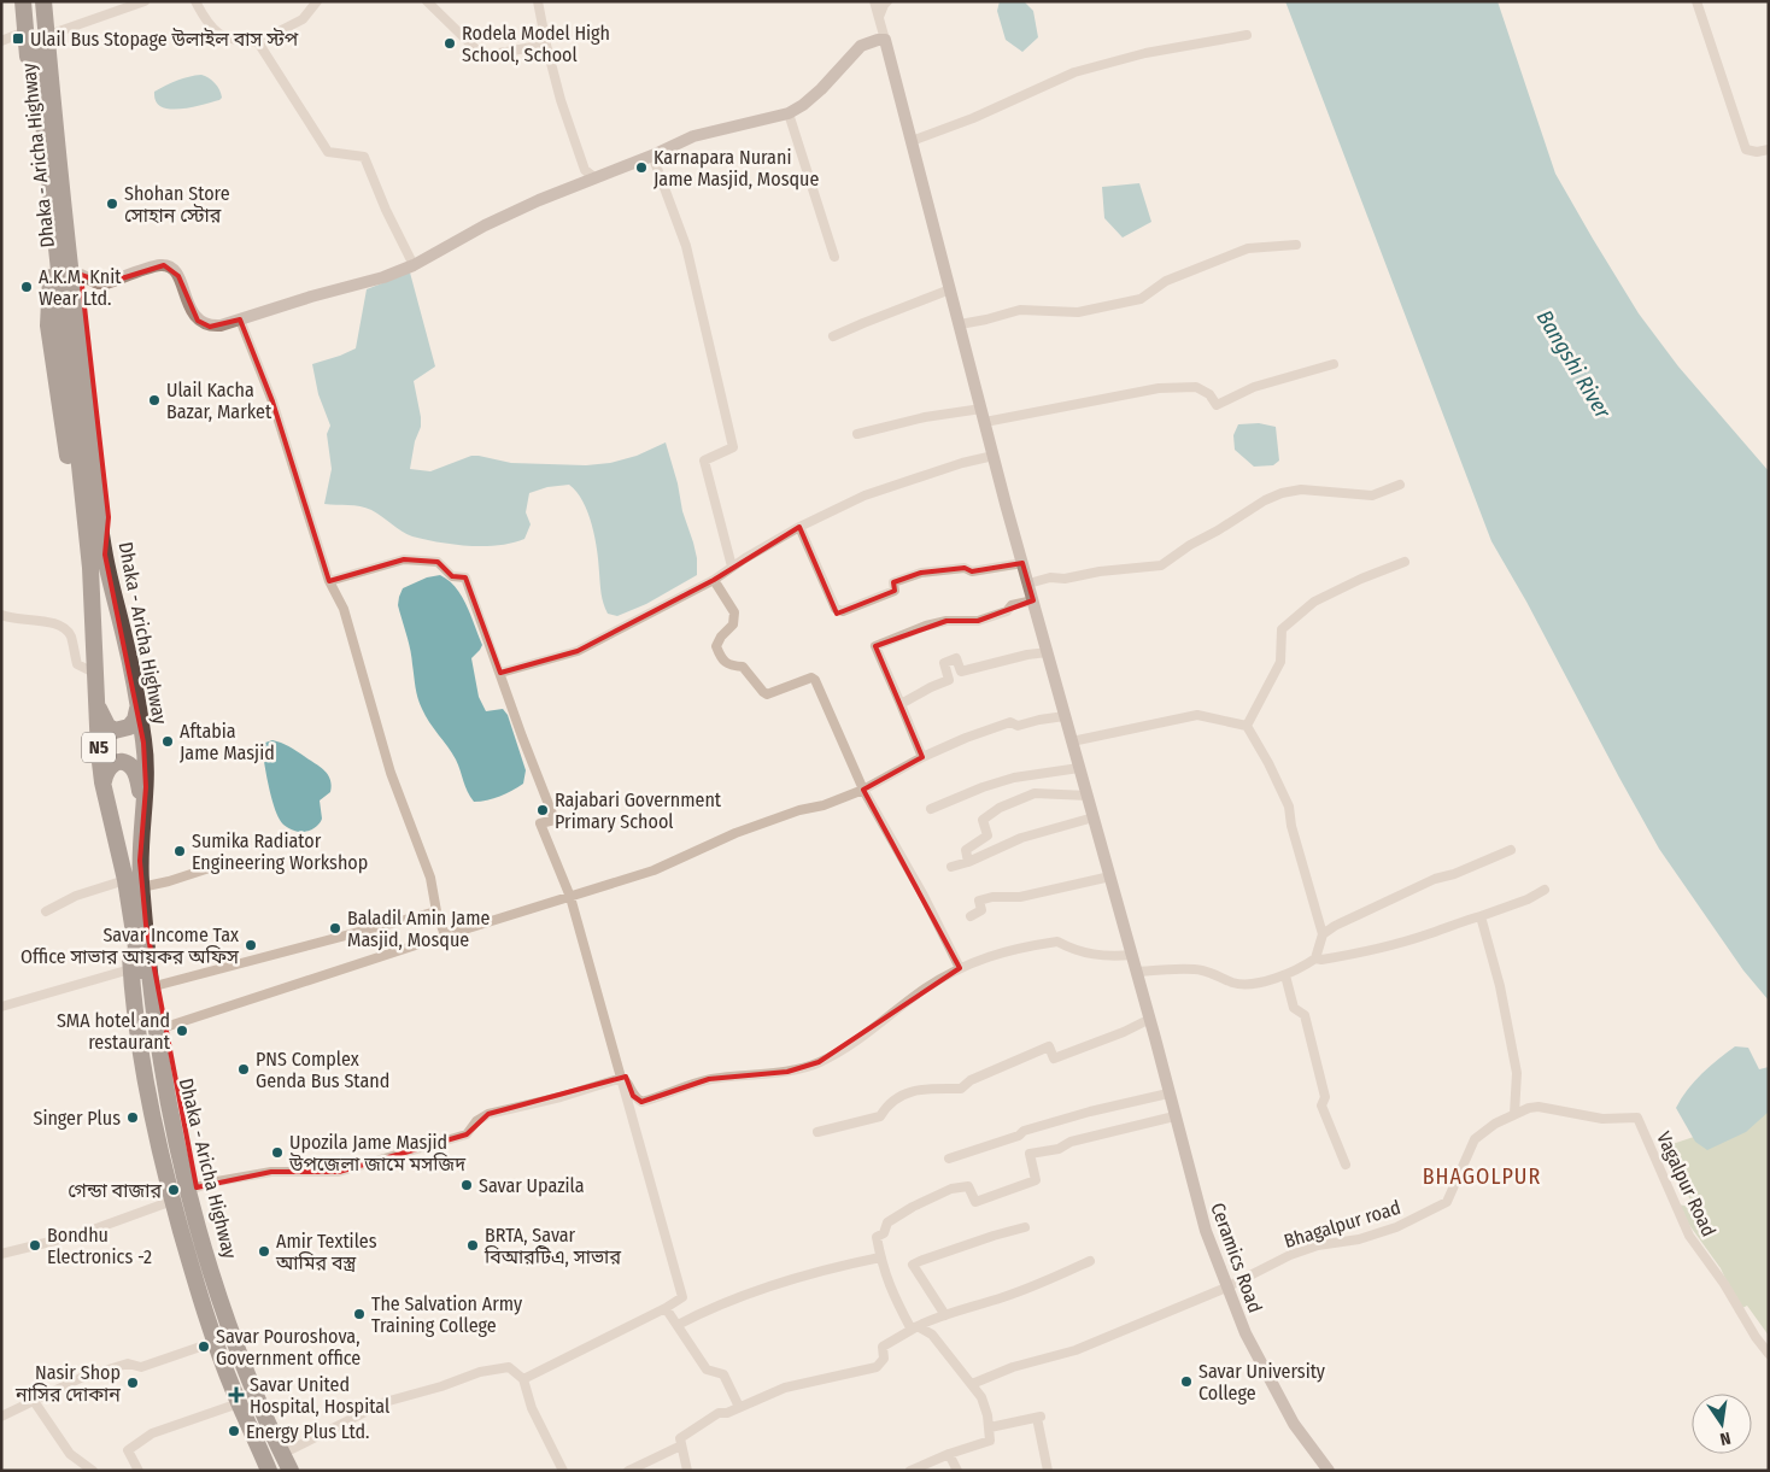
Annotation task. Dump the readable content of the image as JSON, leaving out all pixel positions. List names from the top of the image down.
{
  "streets": {
    "highway": ["Dhaka - Aricha Highway", "N5"],
    "street": ["Vagalpur Road", "Bhagalpur road", "Ceramics Road"]
  },
  "crossings": [
    ["Vagalpur Road", "Bhagalpur road"],
    ["Bhagalpur road", "Ceramics Road"]
  ],
  "districts": ["BHAGOLPUR"],
  "water": ["Bangshi River"],
  "places": {
    "transit": ["Ulail Bus Stopage উলাইল বাস স্টপ"],
    "other": [
      "Rodela Model High School, School",
      "Karnapara Nurani Jame Masjid, Mosque",
      "Shohan Store সোহান স্টোর",
      "A.K.M. Knit Wear Ltd.",
      "Ulail Kacha Bazar, Market",
      "Aftabia Jame Masjid",
      "Rajabari Government Primary School",
      "Sumika Radiator Engineering Workshop",
      "Baladil Amin Jame Masjid, Mosque",
      "Savar Income Tax Office সাভার আয়কর অফিস",
      "SMA hotel and restaurant",
      "PNS Complex Genda Bus Stand",
      "Singer Plus",
      "Upozila Jame Masjid উপজেলা জামে মসজিদ",
      "Savar Upazila",
      "গেন্ডা বাজার",
      "Bondhu Electronics -2",
      "BRTA, Savar বিআরটিএ, সাভার",
      "Amir Textiles আমির বস্ত্র",
      "The Salvation Army Training College",
      "Savar Pouroshova, Government office",
      "Savar University College",
      "Nasir Shop নাসির দোকান",
      "Energy Plus Ltd."
    ],
    "health": ["Savar United Hospital, Hospital"]
  },
  "north": "bottom"
}
